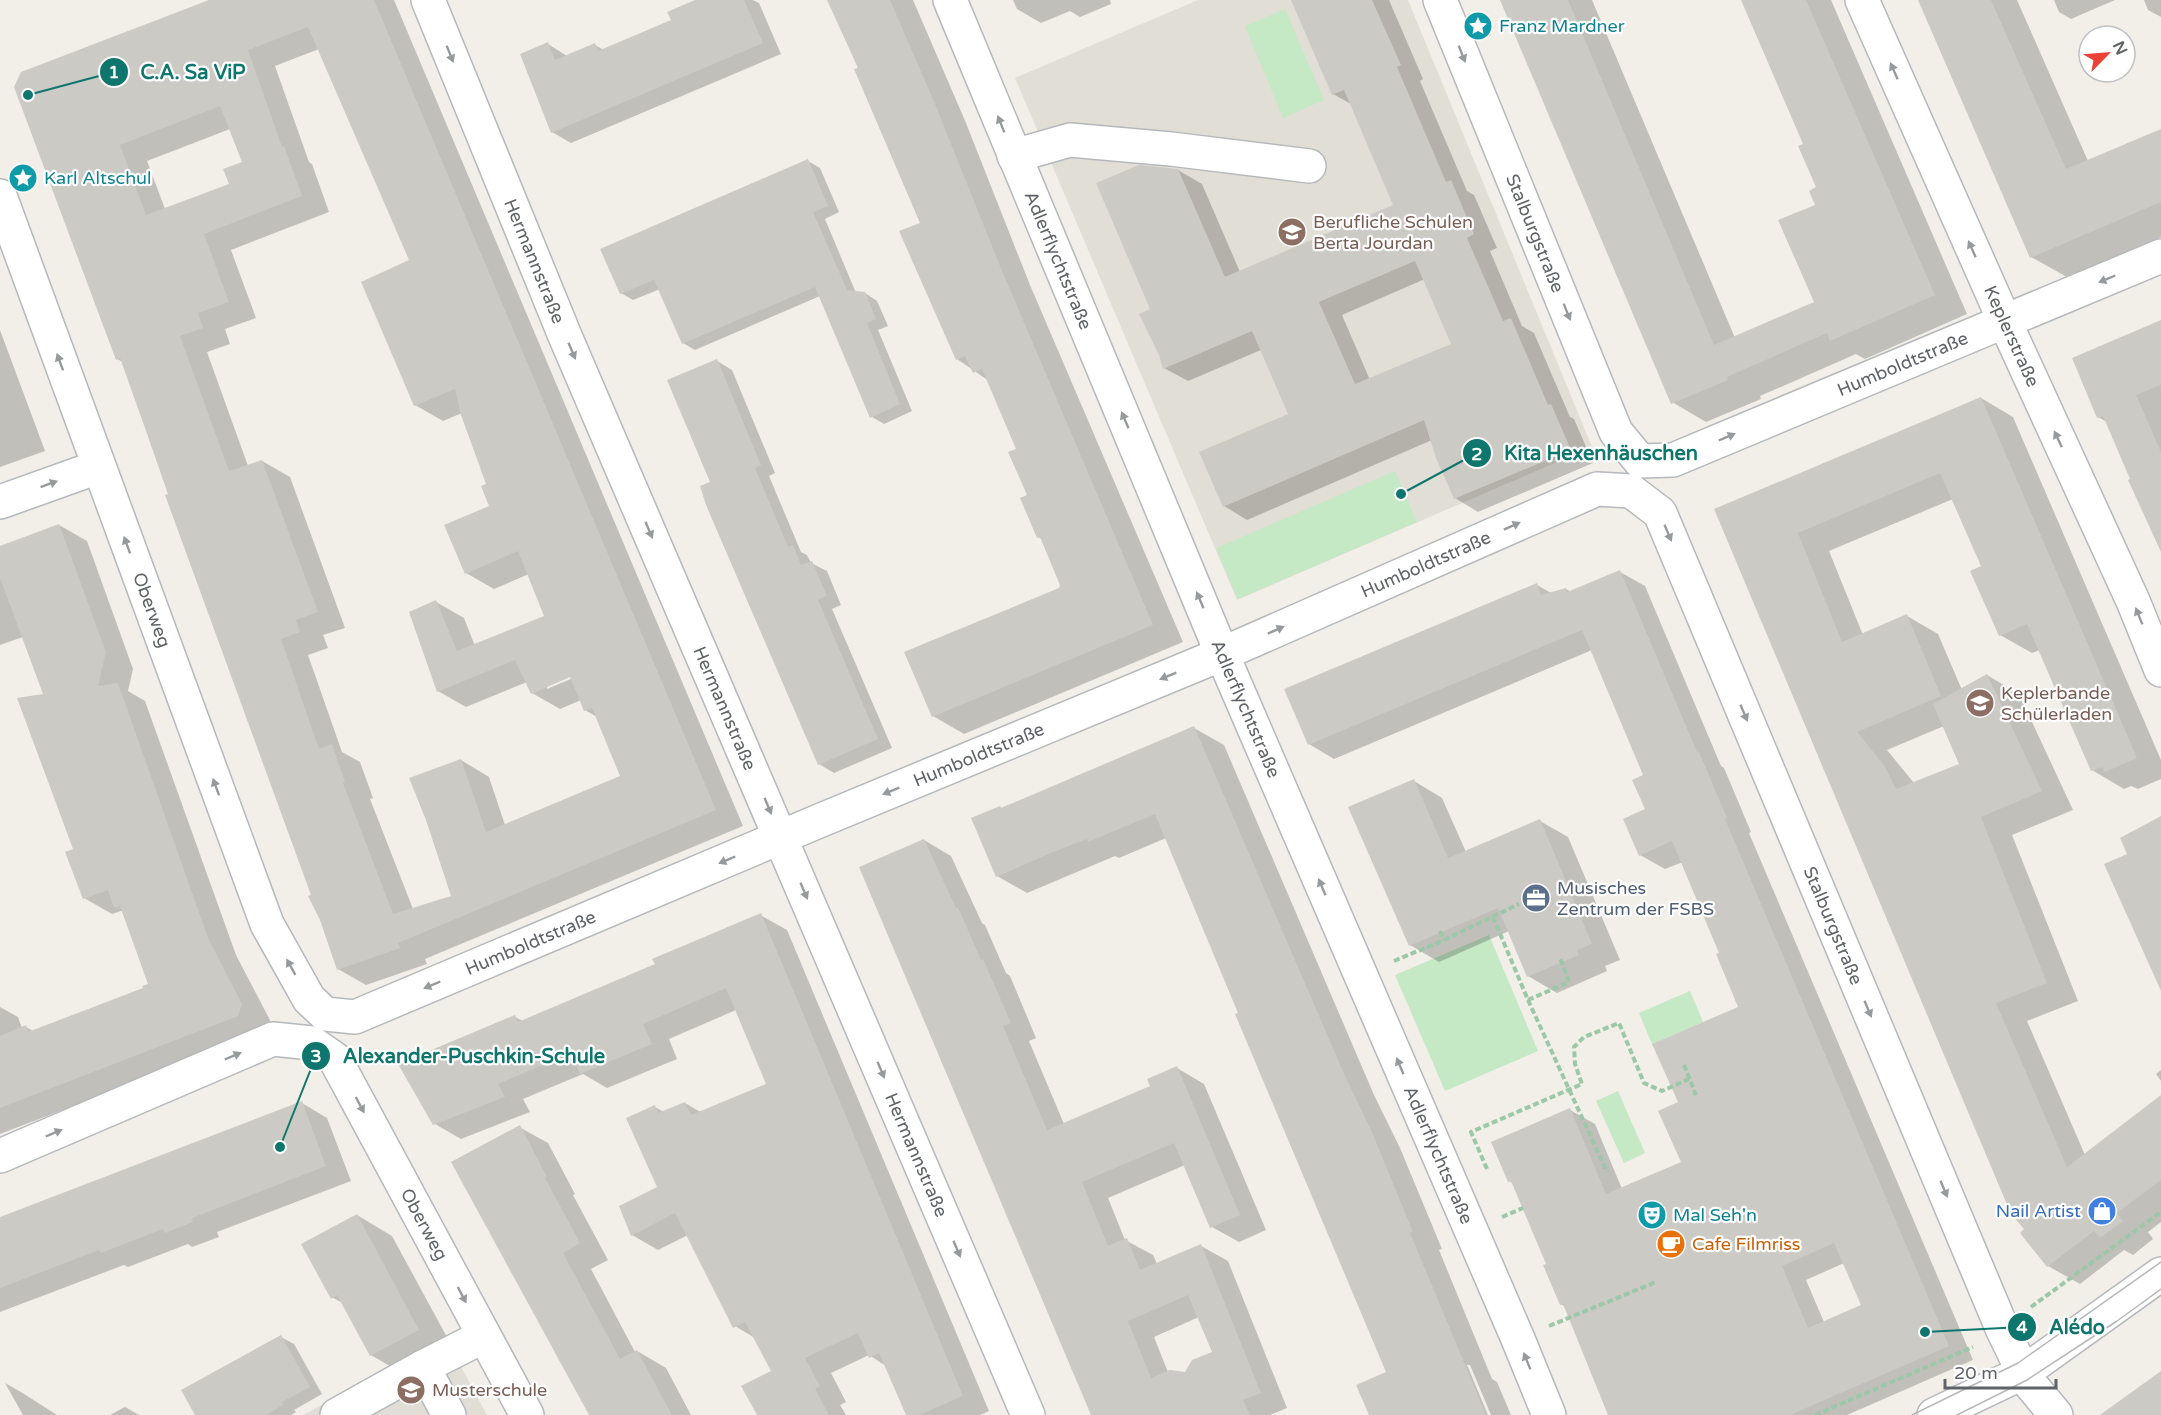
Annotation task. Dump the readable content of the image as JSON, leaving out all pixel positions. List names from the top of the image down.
{
  "streets": {
    "street": [
      "Stalburgstraße",
      "Adlerflychtstraße",
      "Hermannstraße",
      "Keplerstraße",
      "Humboldtstraße",
      "Oberweg"
    ]
  },
  "crossings": [
    ["Stalburgstraße", "Humboldtstraße"],
    ["Adlerflychtstraße", "Humboldtstraße"],
    ["Hermannstraße", "Humboldtstraße"],
    ["Keplerstraße", "Humboldtstraße"],
    ["Humboldtstraße", "Oberweg"]
  ],
  "one_way": [
    "Stalburgstraße",
    "Adlerflychtstraße",
    "Hermannstraße",
    "Keplerstraße"
  ],
  "places": {
    "place": ["Franz Mardner", "Karl Altschul"],
    "other": [
      "C.A. Sa ViP",
      "Kita Hexenhäuschen",
      "Alexander-Puschkin-Schule",
      "Alédo"
    ],
    "school or university": ["Berufliche Schulen Berta Jourdan", "Keplerbande Schülerladen", "Musterschule"],
    "office": ["Musisches Zentrum der FSBS"],
    "shop": ["Nail Artist"],
    "theatre": ["Mal Seh'n"],
    "cafe": ["Cafe Filmriss"]
  },
  "scale_bar": "20 m",
  "north": "top right"
}
